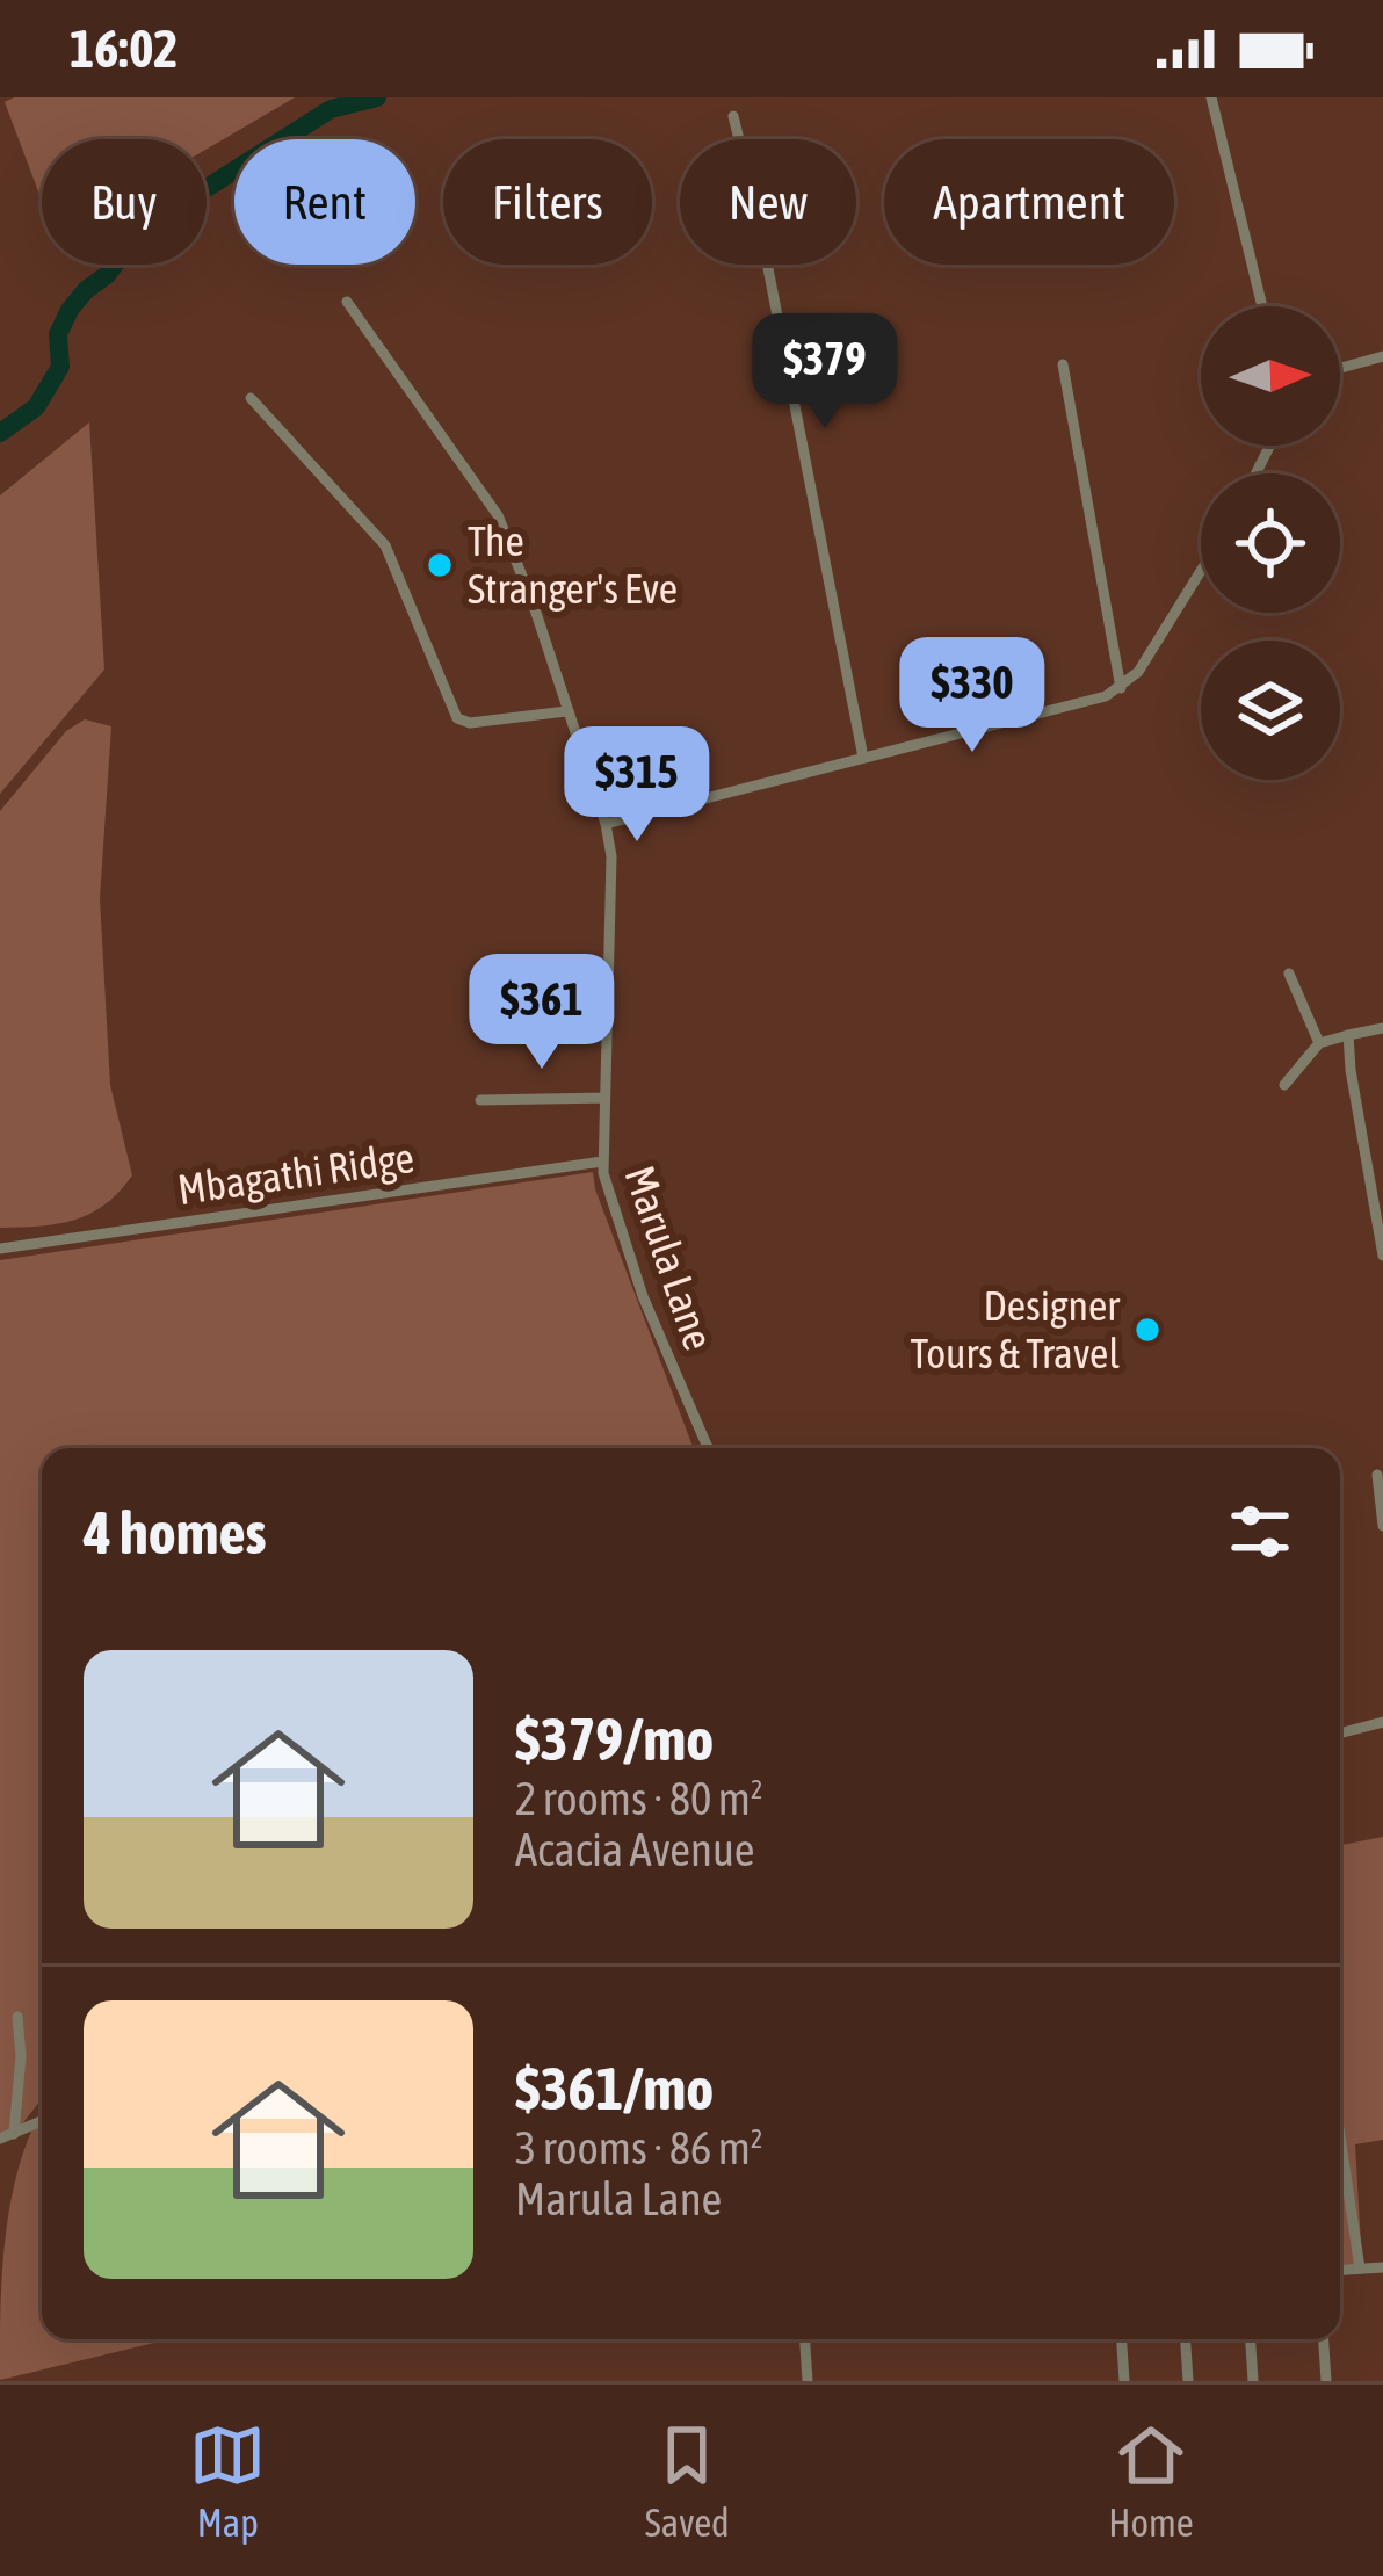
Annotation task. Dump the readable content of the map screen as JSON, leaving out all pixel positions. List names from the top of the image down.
{
  "streets": {
    "street": ["Mbagathi Ridge", "Marula Lane"]
  },
  "crossings": [
    ["Mbagathi Ridge", "Marula Lane"]
  ],
  "places": ["The Stranger's Eve", "Designer Tours & Travel"],
  "north": "right",
  "page": {
    "status": "16:02",
    "chip": [
      "Buy",
      "Rent",
      "Filters",
      "New",
      "Apartment"
    ],
    "price": [
      "$379",
      "$330",
      "$315",
      "$361"
    ],
    "heading": "4 homes",
    "list": [
      {
        "name": "$379/mo",
        "note": "2 rooms · 80 m² · Acacia Avenue"
      },
      {
        "name": "$361/mo",
        "note": "3 rooms · 86 m² · Marula Lane"
      }
    ],
    "tabs": ["Map", "Saved", "Home"]
  }
}
